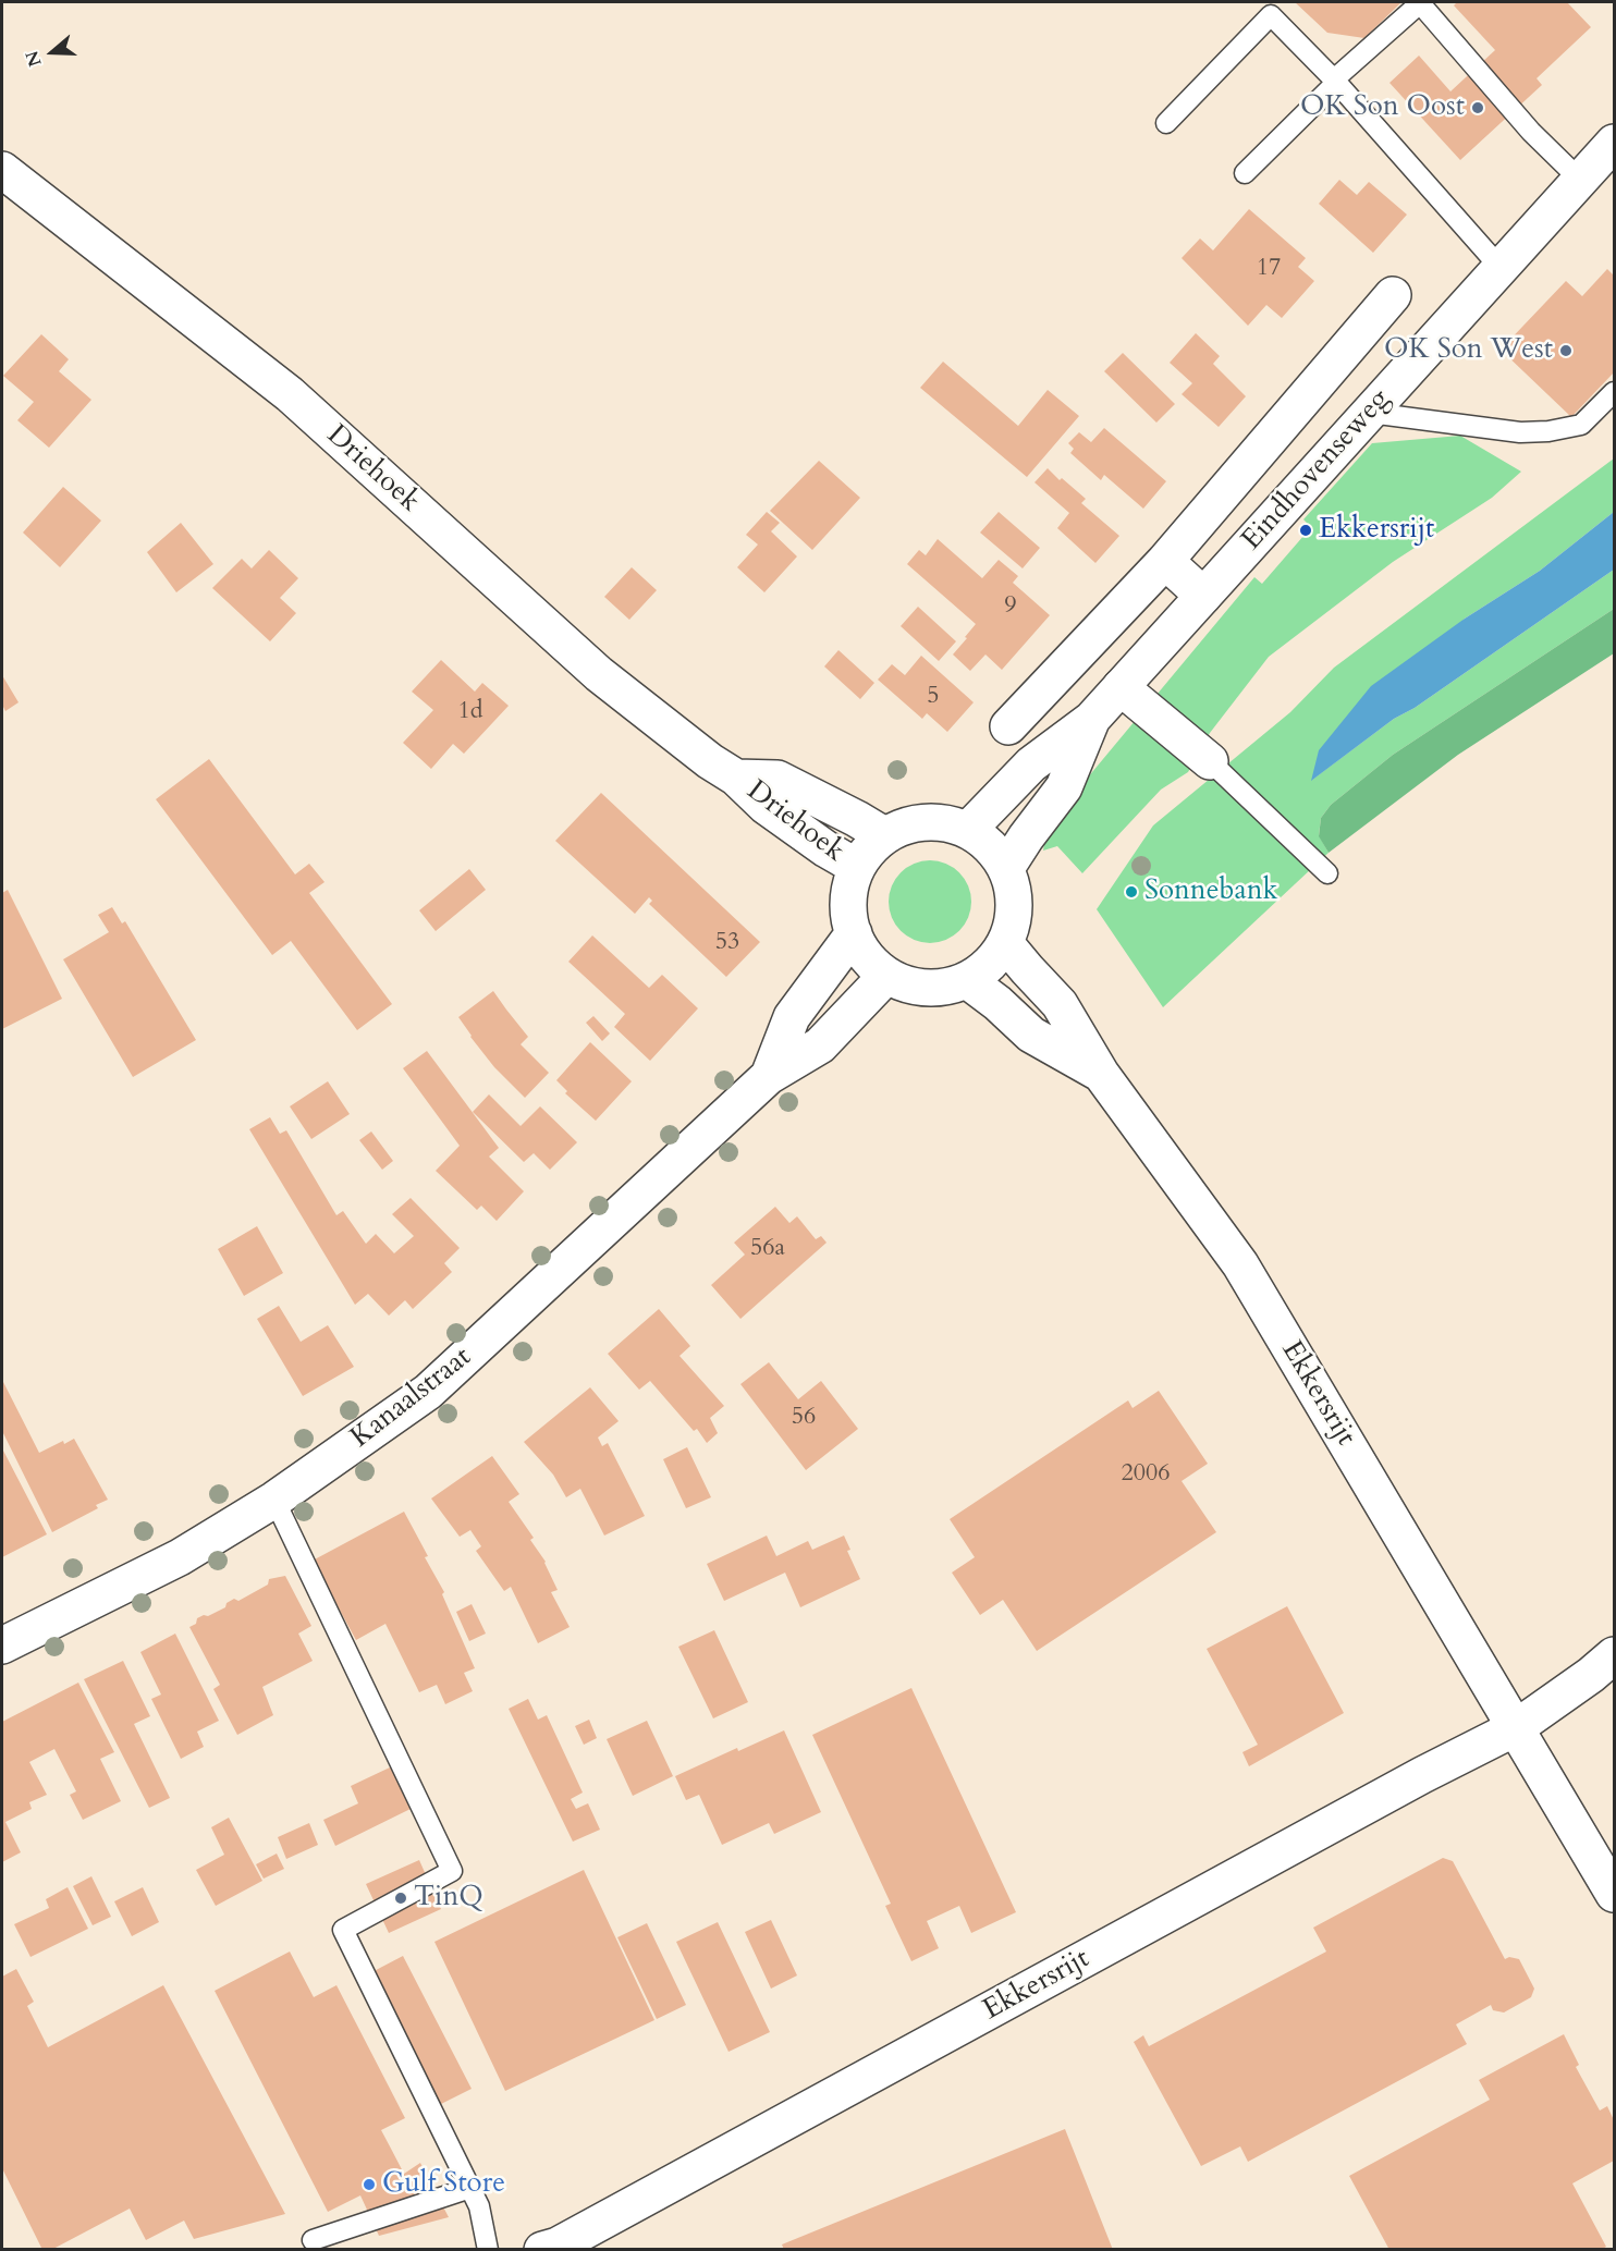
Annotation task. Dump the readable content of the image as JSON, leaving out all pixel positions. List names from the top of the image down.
{
  "streets": {
    "street": [
      "Driehoek",
      "Eindhovenseweg",
      "Ekkersrijt",
      "Kanaalstraat"
    ]
  },
  "crossings": [
    ["Driehoek", "Eindhovenseweg"],
    ["Driehoek", "Ekkersrijt"],
    ["Driehoek", "Kanaalstraat"],
    ["Eindhovenseweg", "Ekkersrijt"],
    ["Eindhovenseweg", "Kanaalstraat"],
    ["Ekkersrijt", "Kanaalstraat"]
  ],
  "places": [
    "OK Son Oost",
    "OK Son West",
    "Ekkersrijt",
    "Sonnebank",
    "TinQ",
    "Gulf Store"
  ],
  "house_numbers": [
    "17",
    "9",
    "5",
    "1d",
    "53",
    "56a",
    "56",
    "2006"
  ],
  "north": "left"
}
